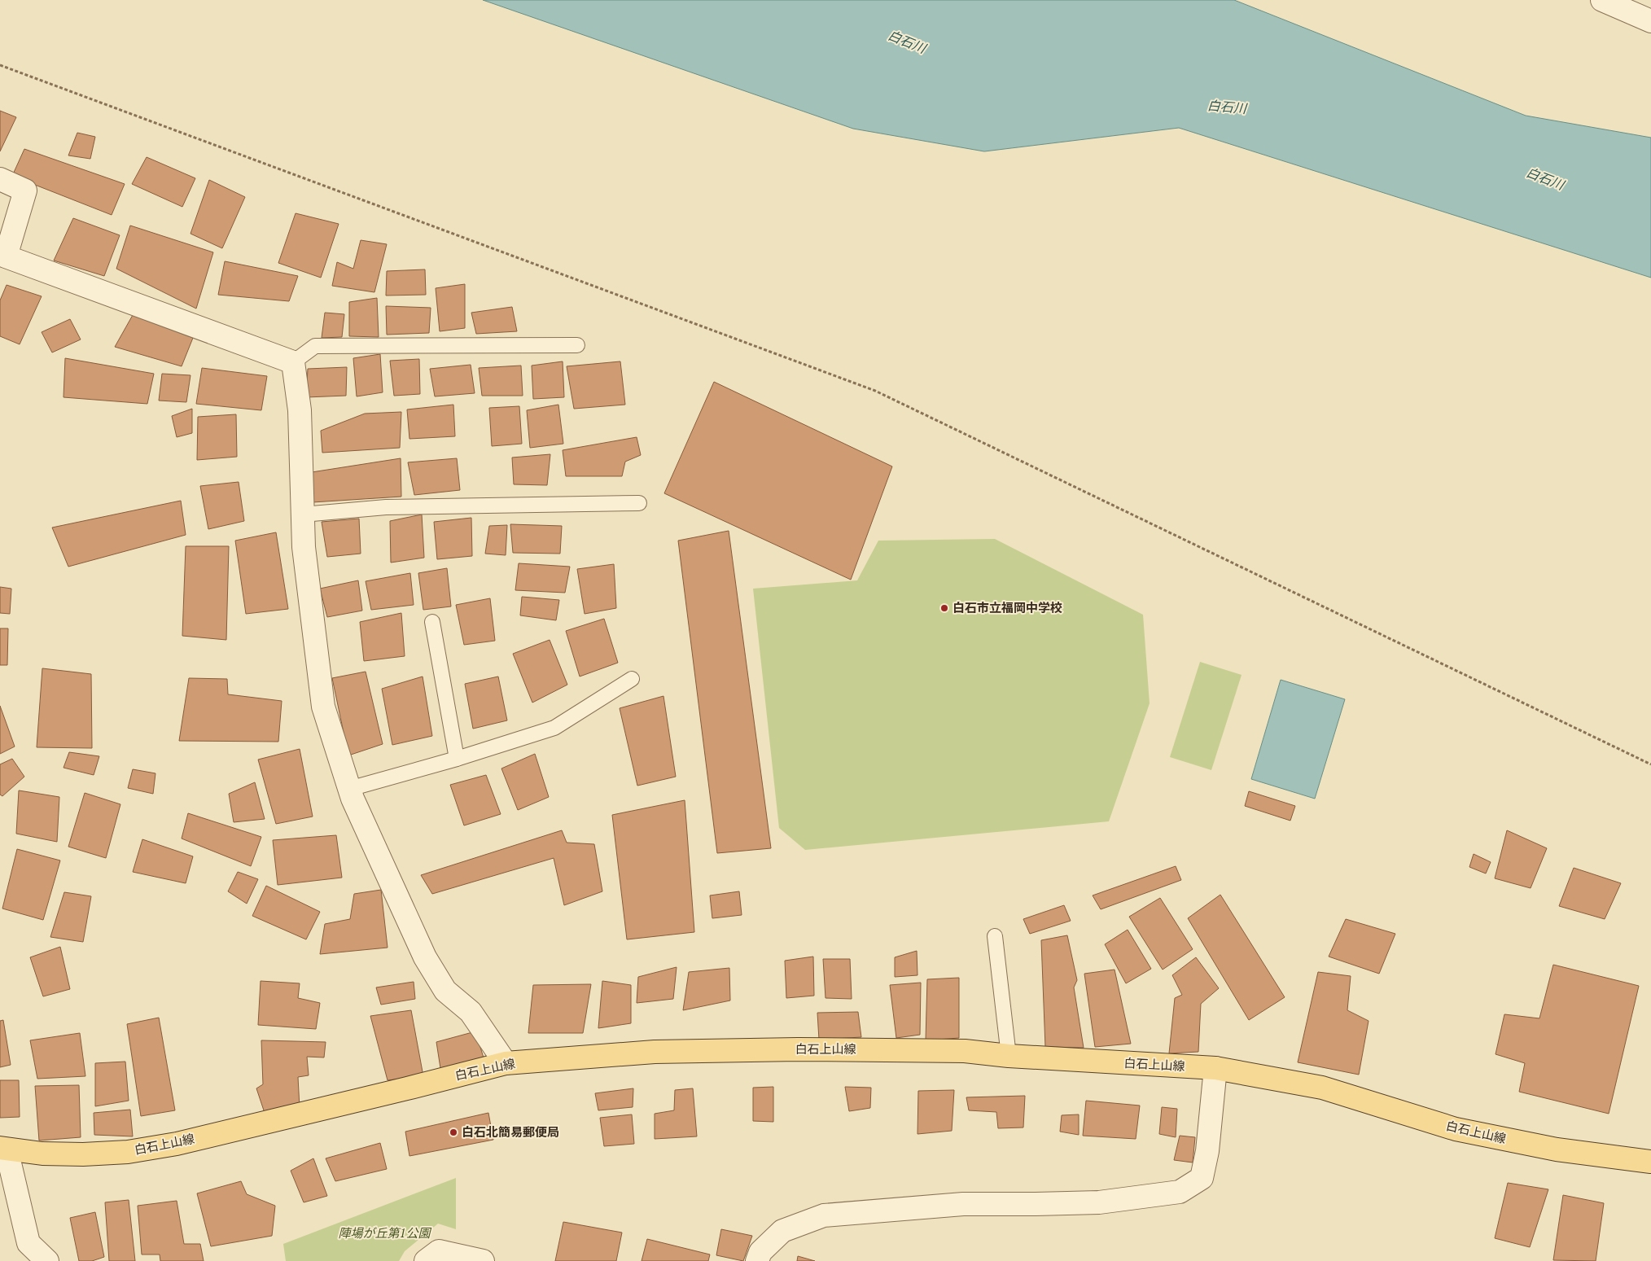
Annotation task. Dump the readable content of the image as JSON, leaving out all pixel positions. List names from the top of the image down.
{
  "streets": {
    "main road": ["白石上山線"]
  },
  "water": ["白石川"],
  "parks": ["陣場が丘第1公園"],
  "places": ["白石市立福岡中学校", "白石北簡易郵便局"]
}
